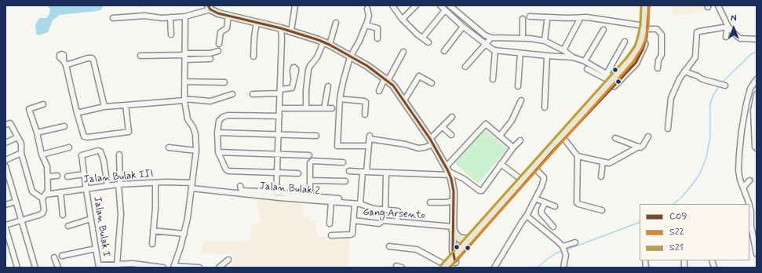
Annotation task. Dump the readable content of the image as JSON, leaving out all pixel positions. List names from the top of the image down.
{
  "streets": {
    "street": [
      "Jalan Bulak III",
      "Jalan Bulak 2",
      "Gang Arsento",
      "Jalan Bulak I"
    ]
  },
  "crossings": [
    ["Jalan Bulak III", "Jalan Bulak I"],
    ["Jalan Bulak 2", "Gang Arsento"]
  ],
  "lines": ["transit line C09", "transit line S22", "transit line S21"],
  "legend": ["C09", "S22", "S21"],
  "north": "top"
}
